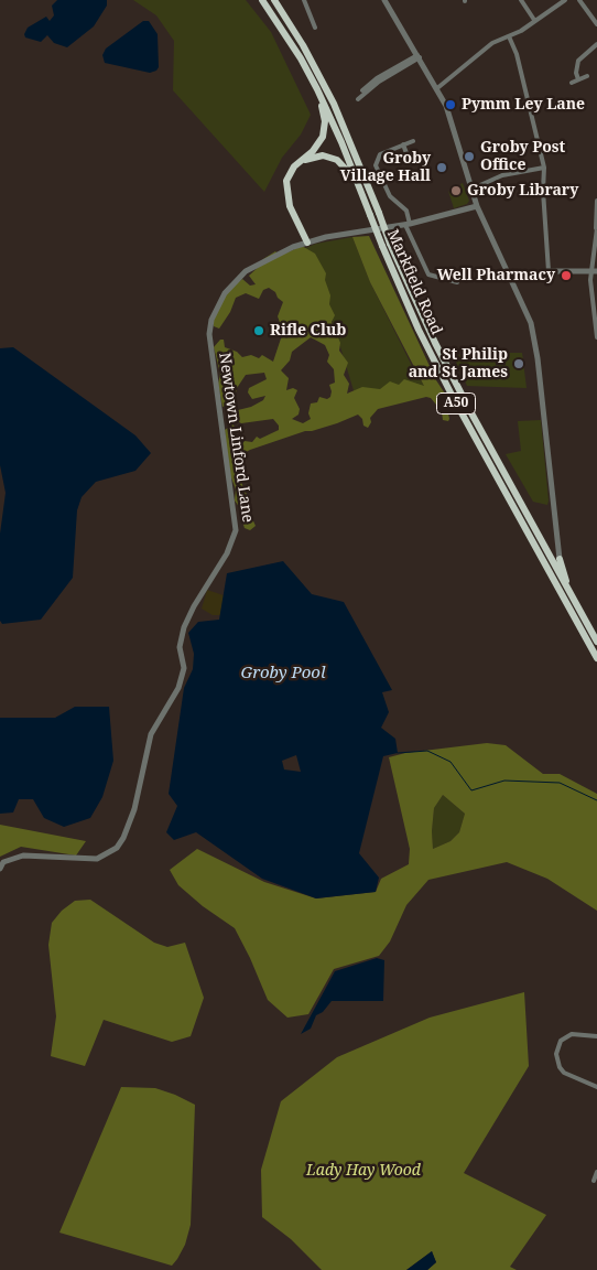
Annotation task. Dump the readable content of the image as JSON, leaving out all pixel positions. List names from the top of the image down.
{
  "streets": {
    "highway": ["Markfield Road", "A50"],
    "street": ["Newtown Linford Lane"]
  },
  "water": ["Groby Pool"],
  "parks": ["Lady Hay Wood"],
  "places": [
    "Pymm Ley Lane",
    "Groby Post Office",
    "Groby Village Hall",
    "Groby Library",
    "Well Pharmacy",
    "Rifle Club",
    "St Philip and St James"
  ]
}
